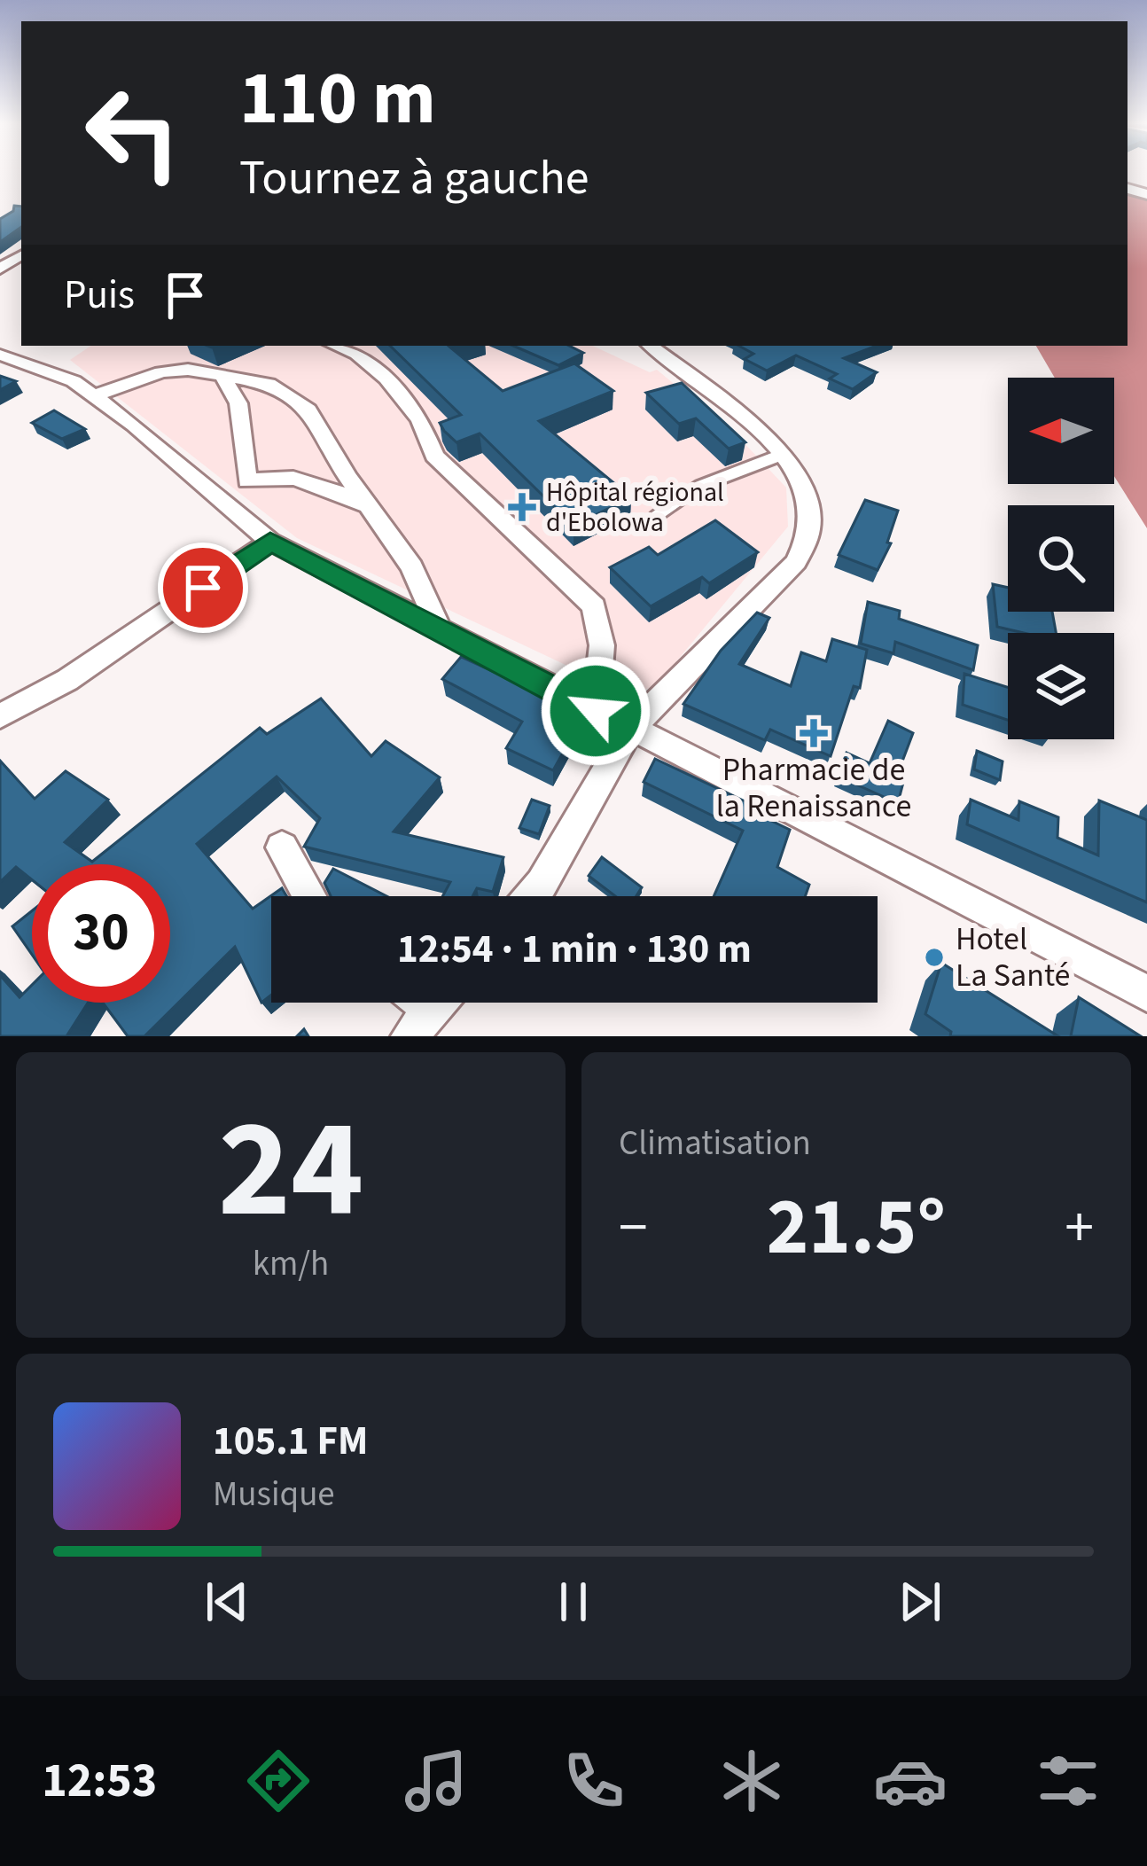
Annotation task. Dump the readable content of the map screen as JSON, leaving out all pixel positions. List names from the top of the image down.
{
  "places": {
    "health": ["Hôpital régional d'Ebolowa", "Pharmacie de la Renaissance"],
    "other": ["Hotel La Santé"]
  },
  "north": "left",
  "page": {
    "turn": ["110 m", "Tournez à gauche"],
    "then": "Puis",
    "limit": "30",
    "trip": "12:54 · 1 min · 130 m",
    "tile": [
      ["24", "km/h"],
      "Climatisation"
    ],
    "heat": ["−", "21.5°", "+"],
    "song": ["105.1 FM", "Musique"],
    "tabs": "12:53"
  }
}
